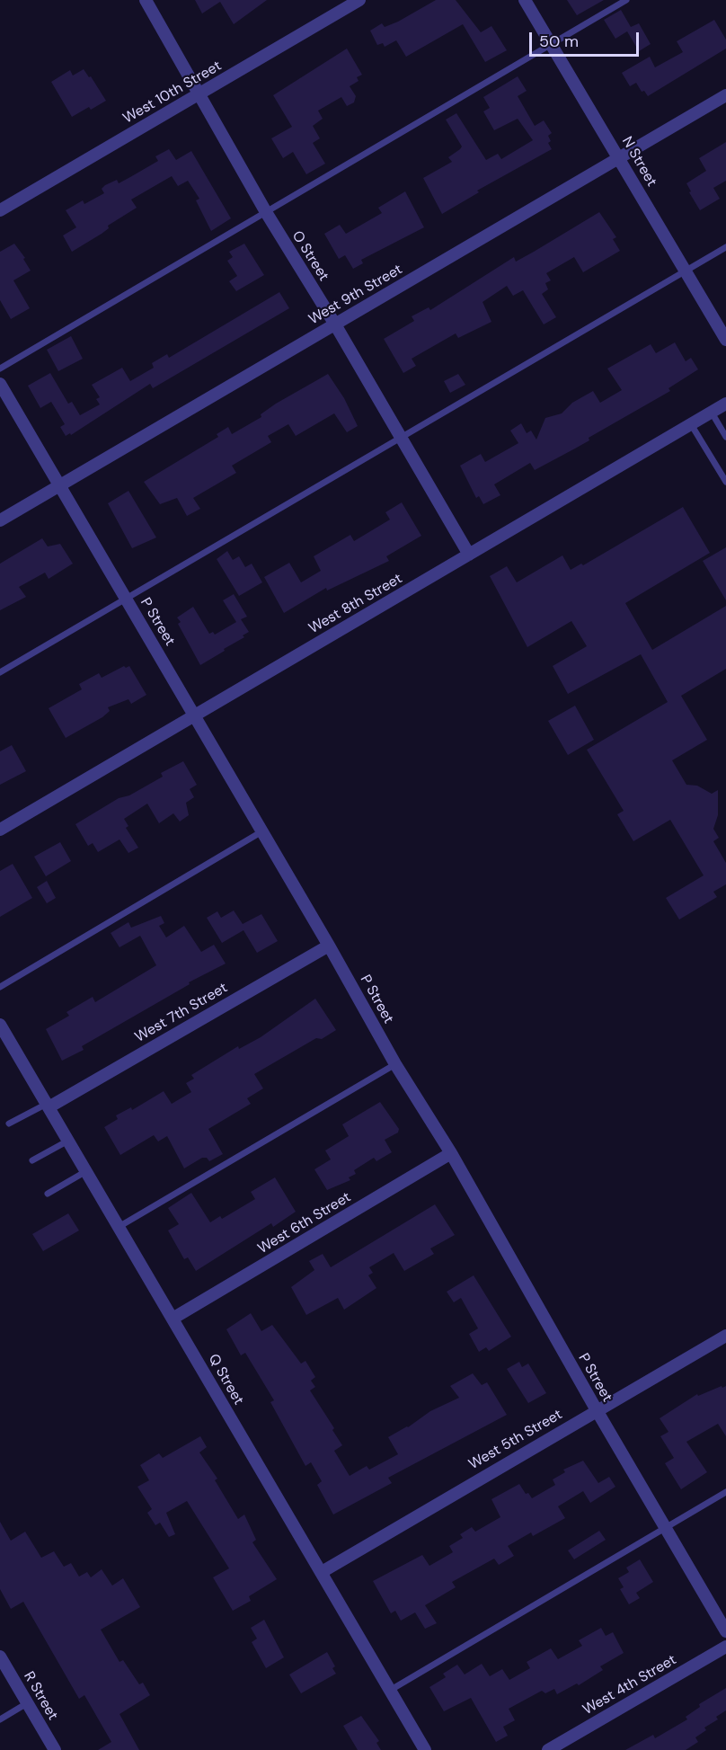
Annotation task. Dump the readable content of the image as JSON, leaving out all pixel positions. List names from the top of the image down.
{
  "streets": {
    "street": [
      "West 10th Street",
      "N Street",
      "O Street",
      "West 9th Street",
      "West 8th Street",
      "P Street",
      "West 7th Street",
      "West 6th Street",
      "Q Street",
      "West 5th Street",
      "West 4th Street",
      "R Street"
    ]
  },
  "crossings": [
    ["West 10th Street", "O Street"],
    ["N Street", "West 9th Street"],
    ["O Street", "West 9th Street"],
    ["O Street", "West 8th Street"],
    ["West 9th Street", "P Street"],
    ["West 8th Street", "P Street"],
    ["P Street", "West 7th Street"],
    ["P Street", "West 6th Street"],
    ["P Street", "West 5th Street"],
    ["West 7th Street", "Q Street"],
    ["West 6th Street", "Q Street"],
    ["Q Street", "West 5th Street"]
  ],
  "scale_bar": "50 m"
}
